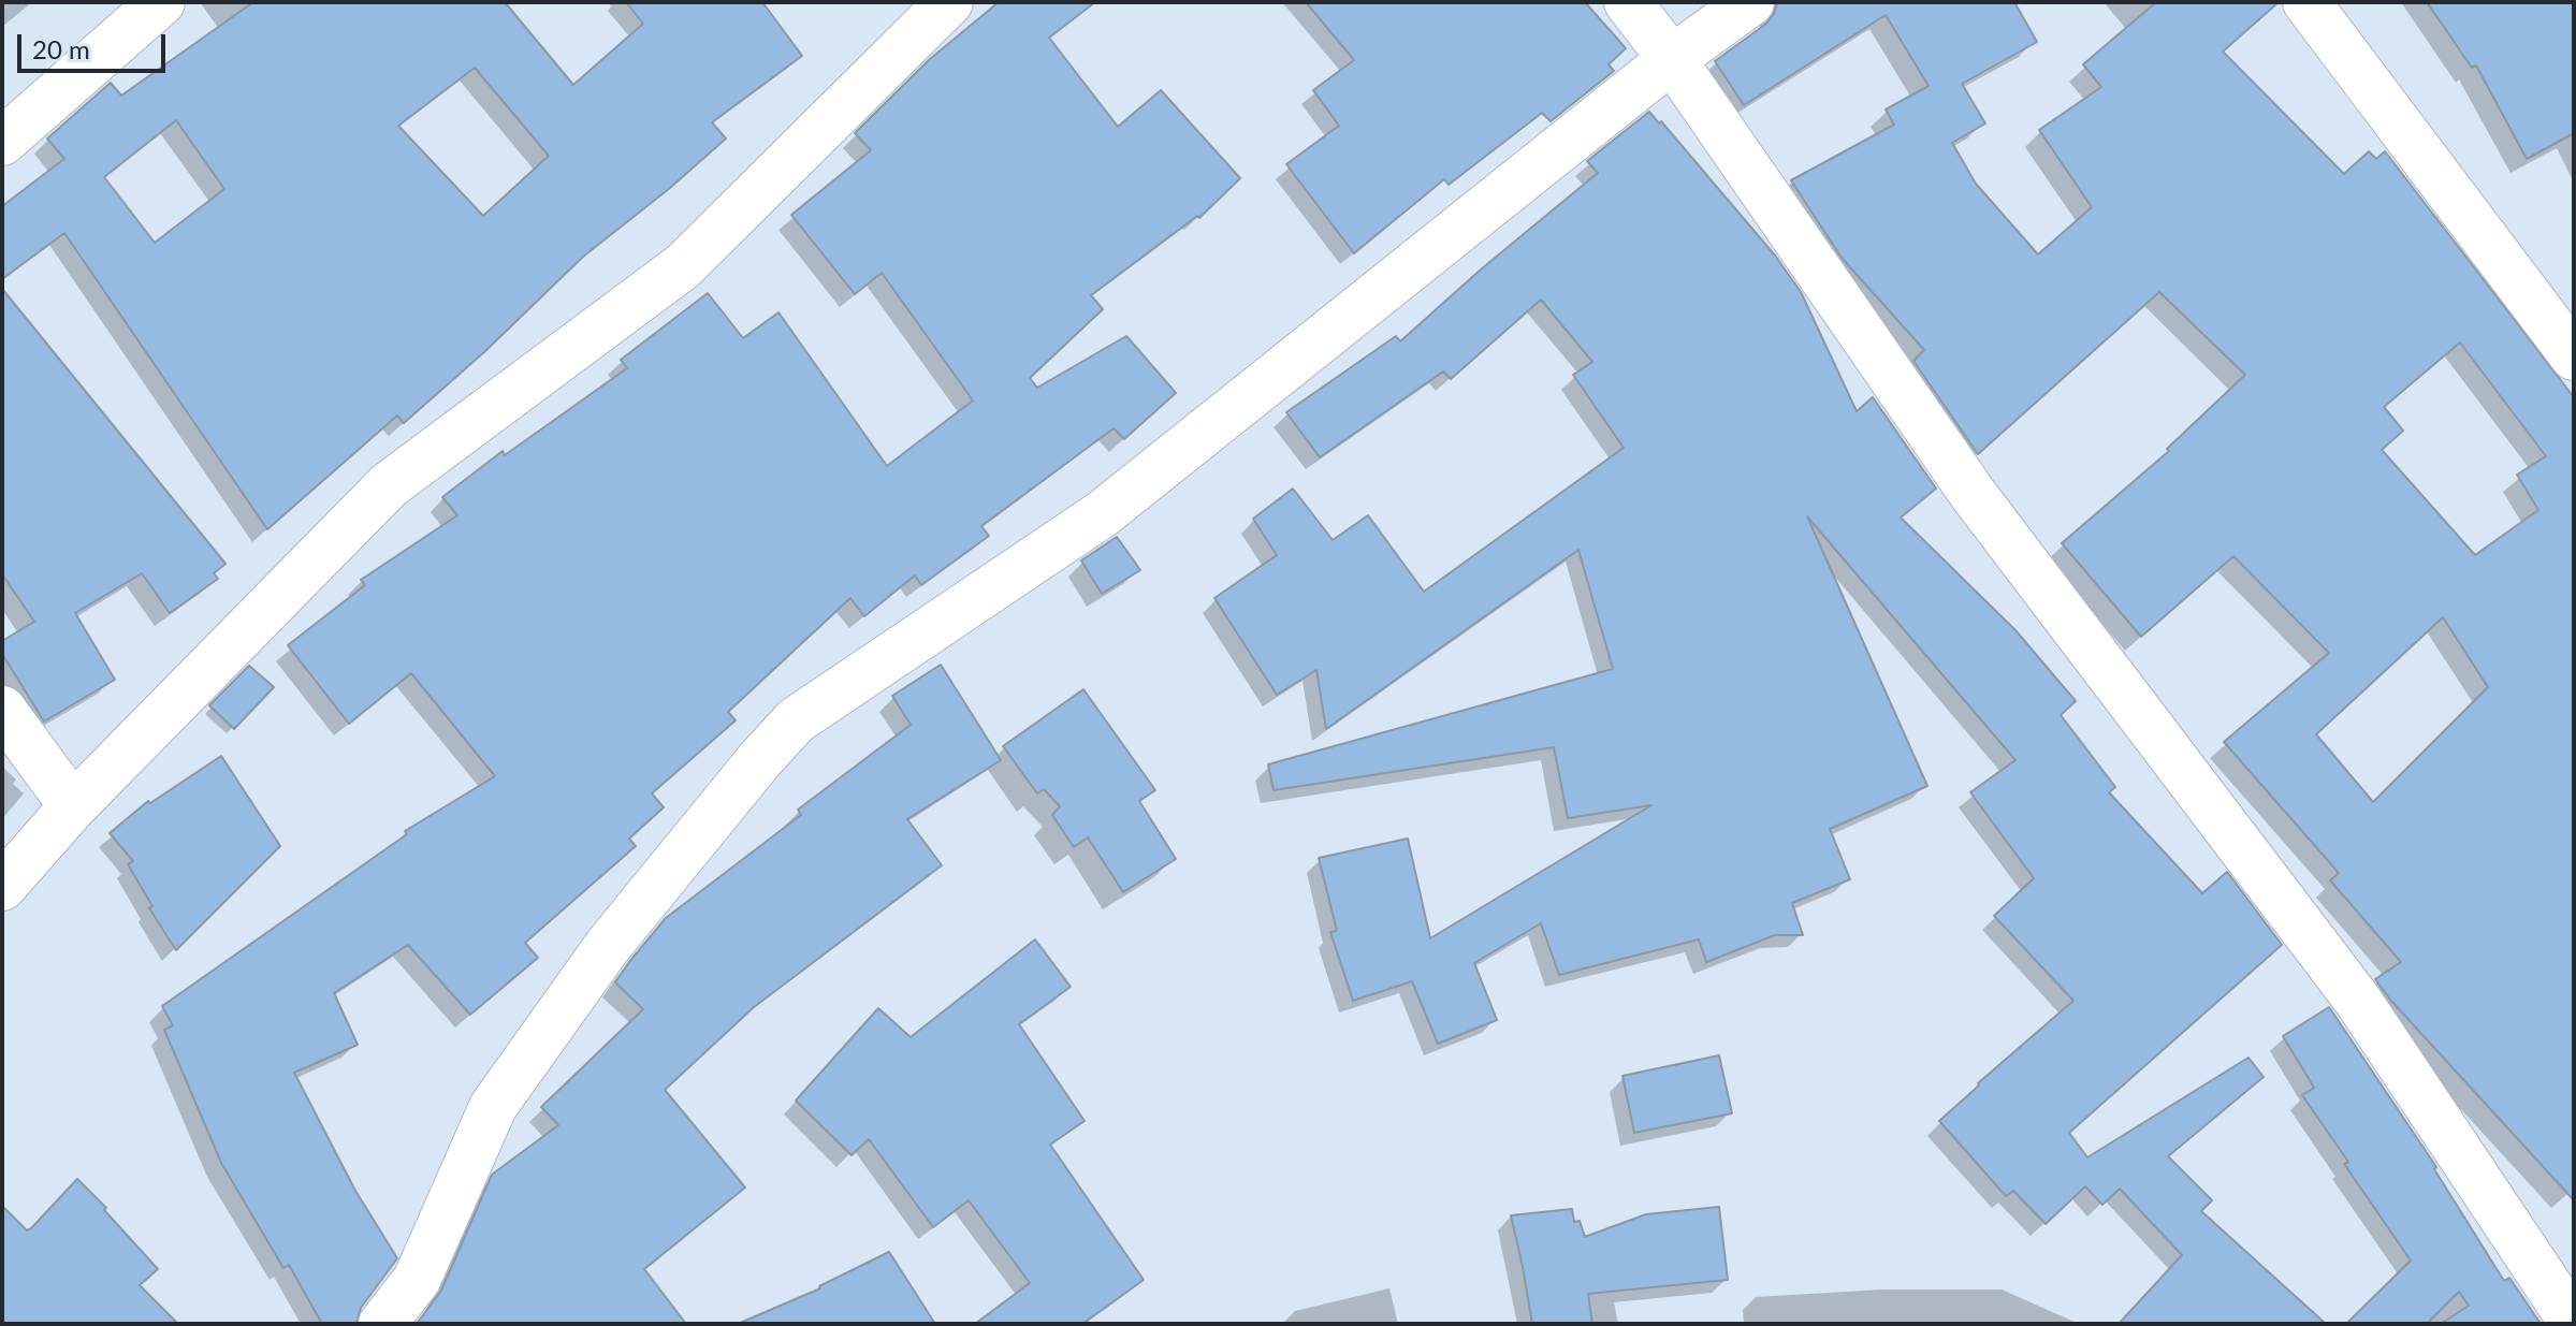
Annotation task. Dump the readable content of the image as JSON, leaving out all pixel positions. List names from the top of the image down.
{
  "scale_bar": "20 m"
}
